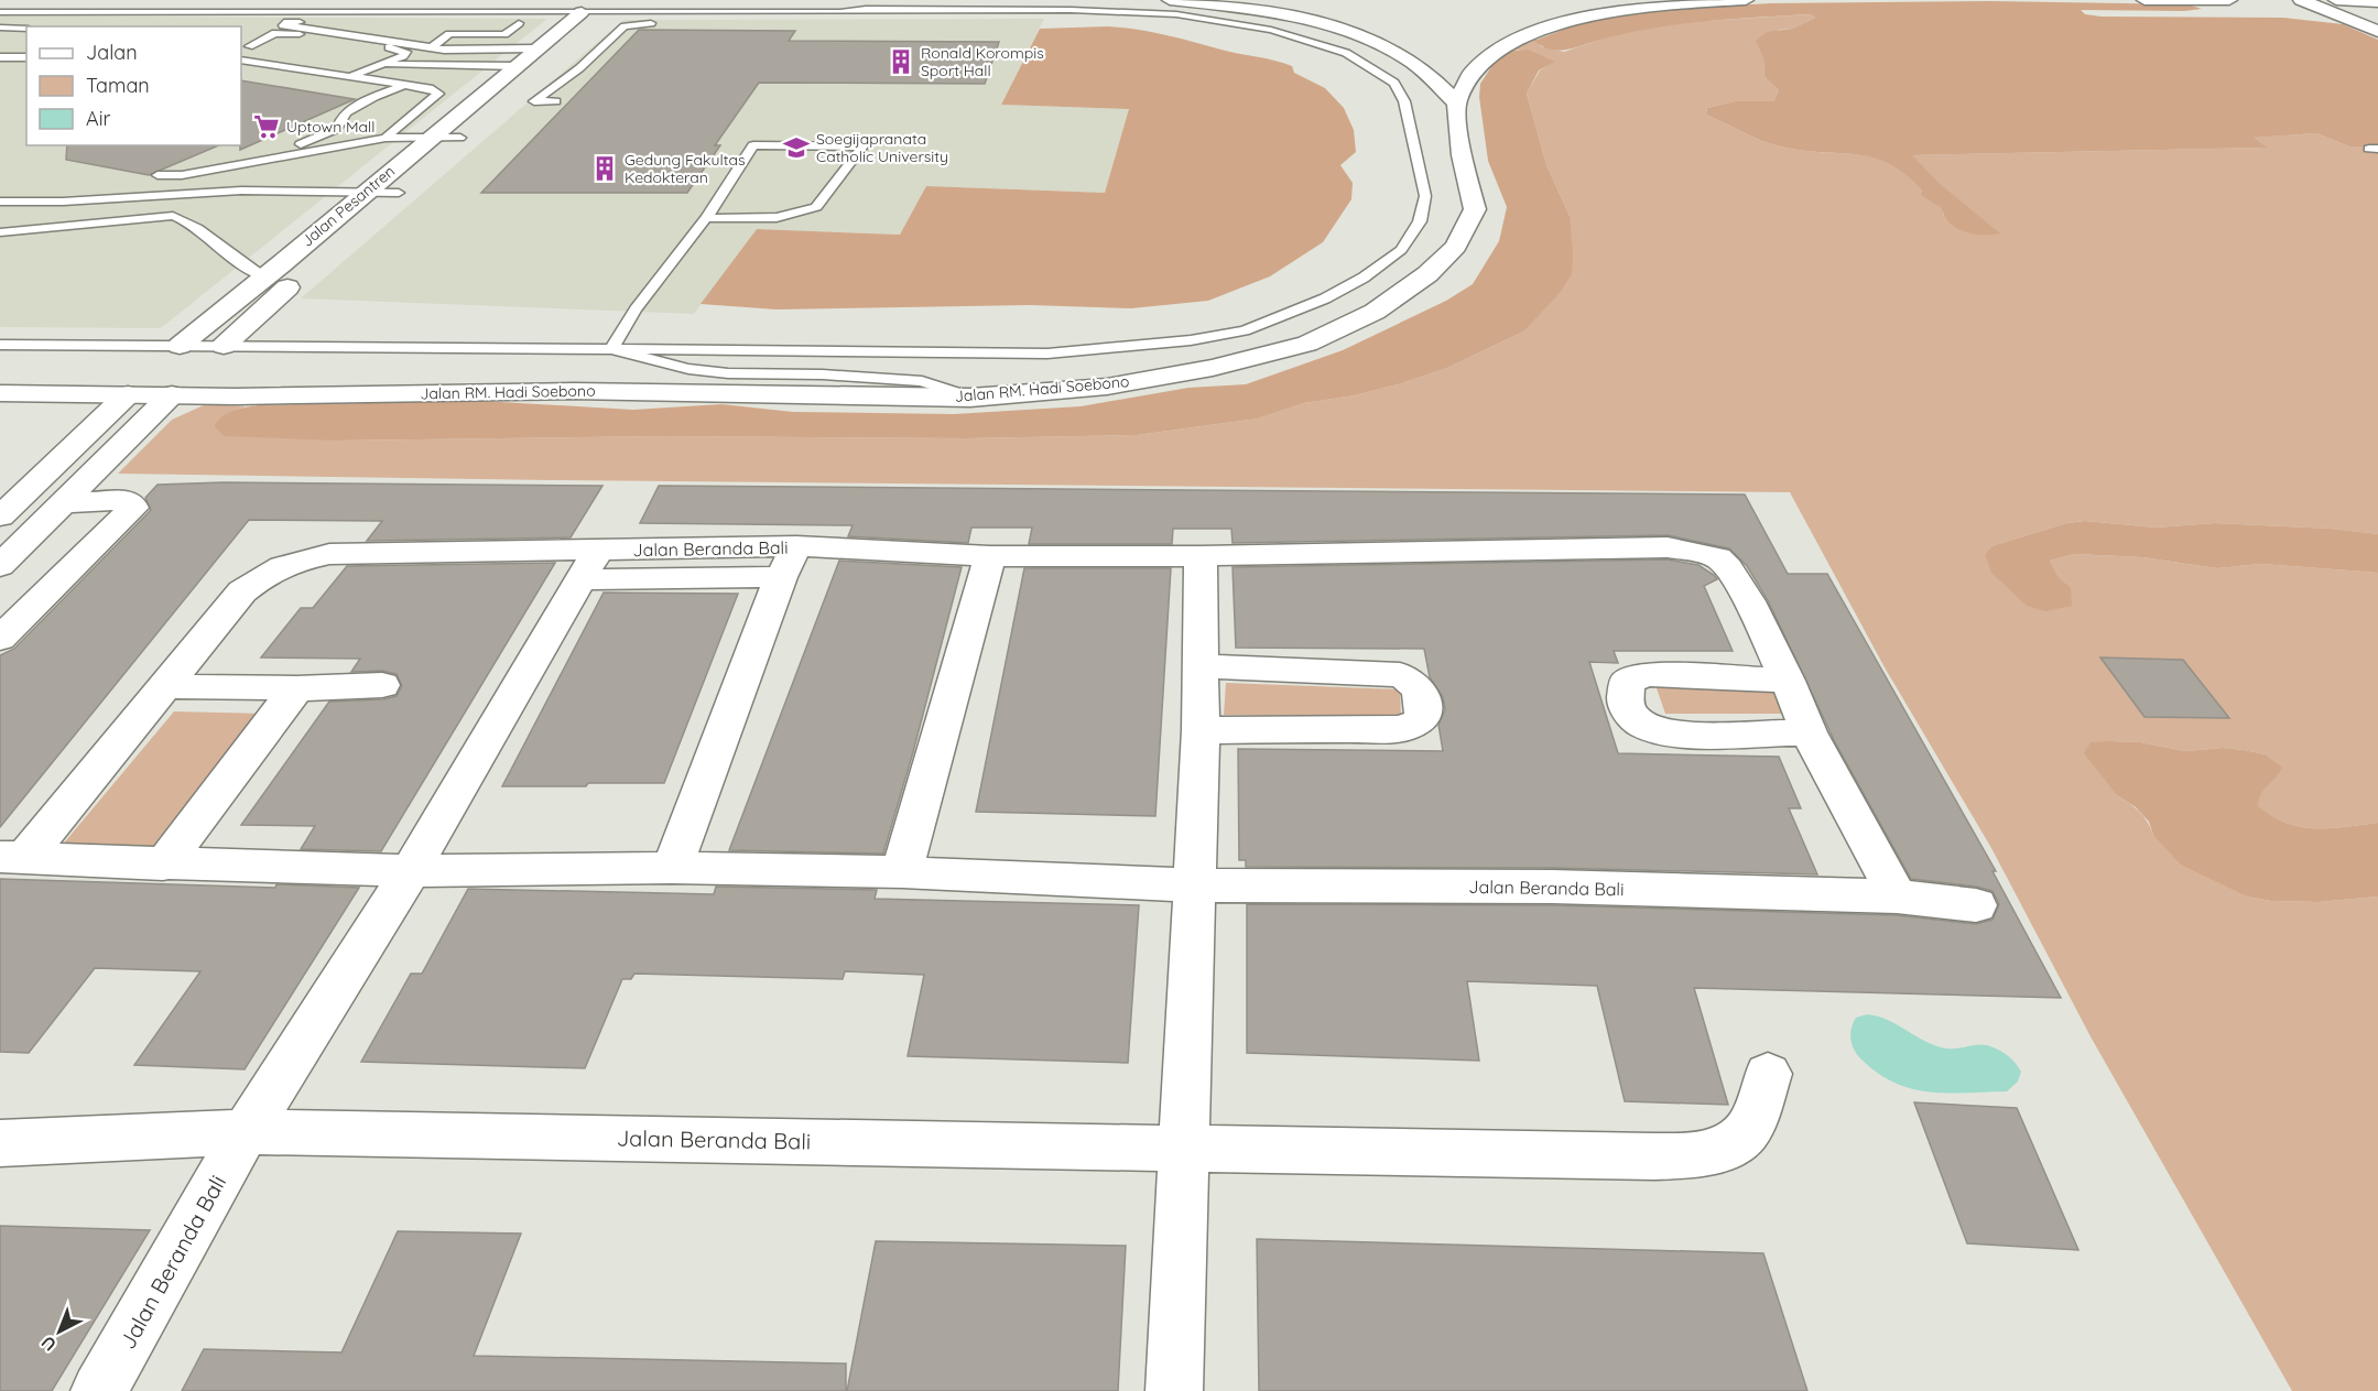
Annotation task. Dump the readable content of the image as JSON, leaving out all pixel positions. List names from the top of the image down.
{
  "streets": {
    "street": ["Jalan Pesantren", "Jalan RM. Hadi Soebono", "Jalan Beranda Bali"]
  },
  "places": {
    "building": ["Ronald Korompis Sport Hall", "Gedung Fakultas Kedokteran"],
    "supermarket": ["Uptown Mall"],
    "school or university": ["Soegijapranata Catholic University"]
  },
  "legend": ["Jalan", "Taman", "Air"],
  "north": "bottom left"
}
